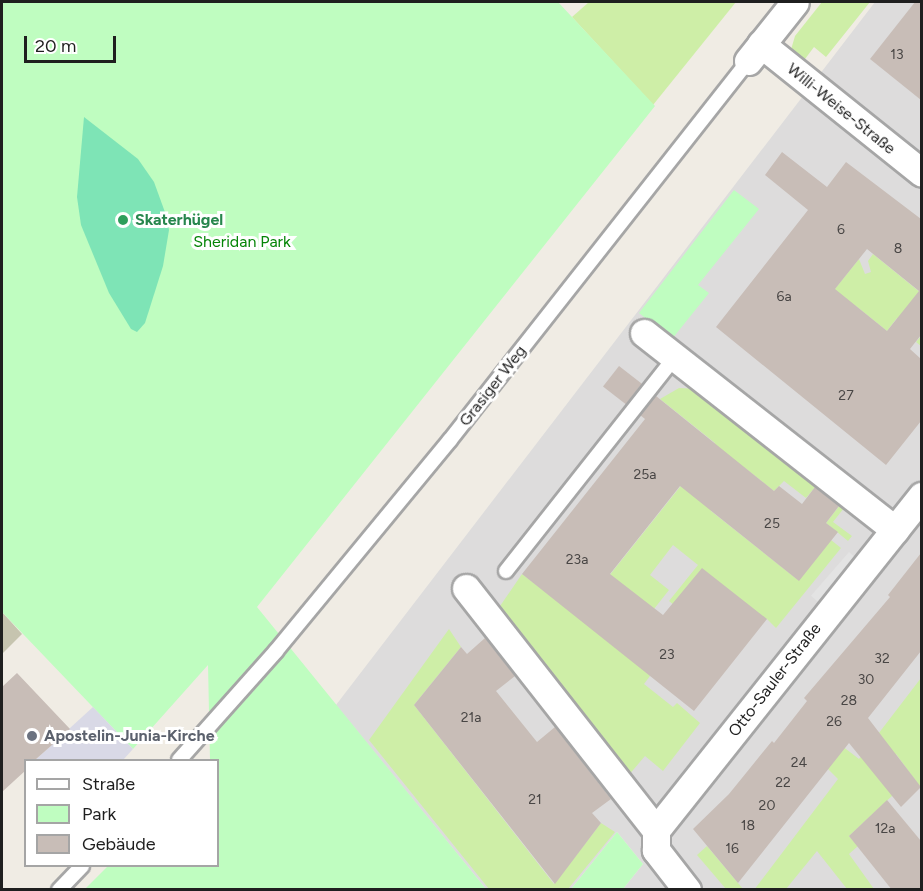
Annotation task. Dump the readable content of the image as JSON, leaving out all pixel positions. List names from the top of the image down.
{
  "streets": {
    "street": ["Willi-Weise-Straße", "Grasiger Weg", "Otto-Sauler-Straße"]
  },
  "crossings": [
    ["Willi-Weise-Straße", "Grasiger Weg"]
  ],
  "parks": ["Sheridan Park"],
  "places": ["Skaterhügel", "Apostelin-Junia-Kirche"],
  "house_numbers": [
    "13",
    "6",
    "8",
    "6a",
    "27",
    "25a",
    "25",
    "23a",
    "23",
    "32",
    "30",
    "28",
    "21a",
    "26",
    "24",
    "22",
    "21",
    "20",
    "18",
    "12a",
    "16"
  ],
  "legend": ["Straße", "Park", "Gebäude"],
  "scale_bar": "20 m"
}
